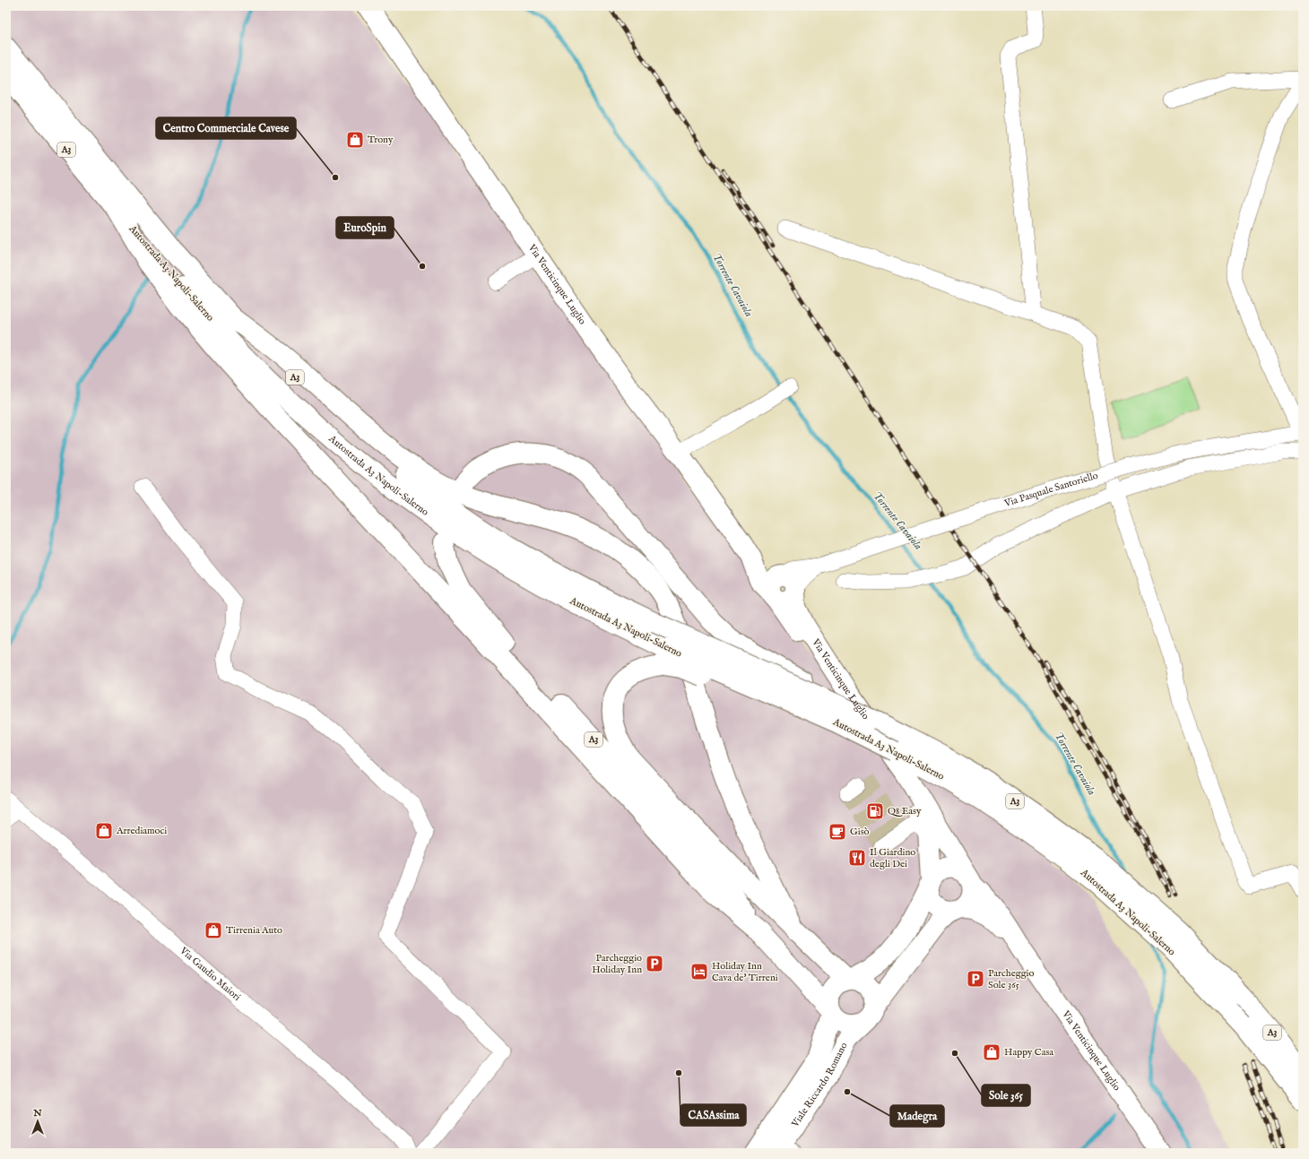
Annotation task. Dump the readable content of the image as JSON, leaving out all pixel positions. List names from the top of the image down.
{
  "streets": {
    "main road": [
      "A3",
      "Autostrada A3 Napoli-Salerno",
      "Via Venticinque Luglio",
      "Viale Riccardo Romano"
    ],
    "street": ["Via Pasquale Santoriello", "Via Gaudio Maiori"]
  },
  "crossings": [
    ["A3", "Autostrada A3 Napoli-Salerno"],
    ["Via Venticinque Luglio", "Via Pasquale Santoriello"],
    ["Via Venticinque Luglio", "Viale Riccardo Romano"]
  ],
  "water": ["Torrente Cavaiola"],
  "places": {
    "shop": [
      "Trony",
      "Arrediamoci",
      "Tirrenia Auto",
      "Happy Casa"
    ],
    "other": [
      "Centro Commerciale Cavese",
      "EuroSpin",
      "Sole 365",
      "CASAssima",
      "Madegra"
    ],
    "fuel station": ["Q8 Easy"],
    "cafe": ["Gisò"],
    "restaurant": ["Il Giardino degli Dei"],
    "parking": ["Parcheggio Holiday Inn", "Parcheggio Sole 365"],
    "hotel": ["Holiday Inn Cava de' Tirreni"]
  },
  "north": "top"
}
